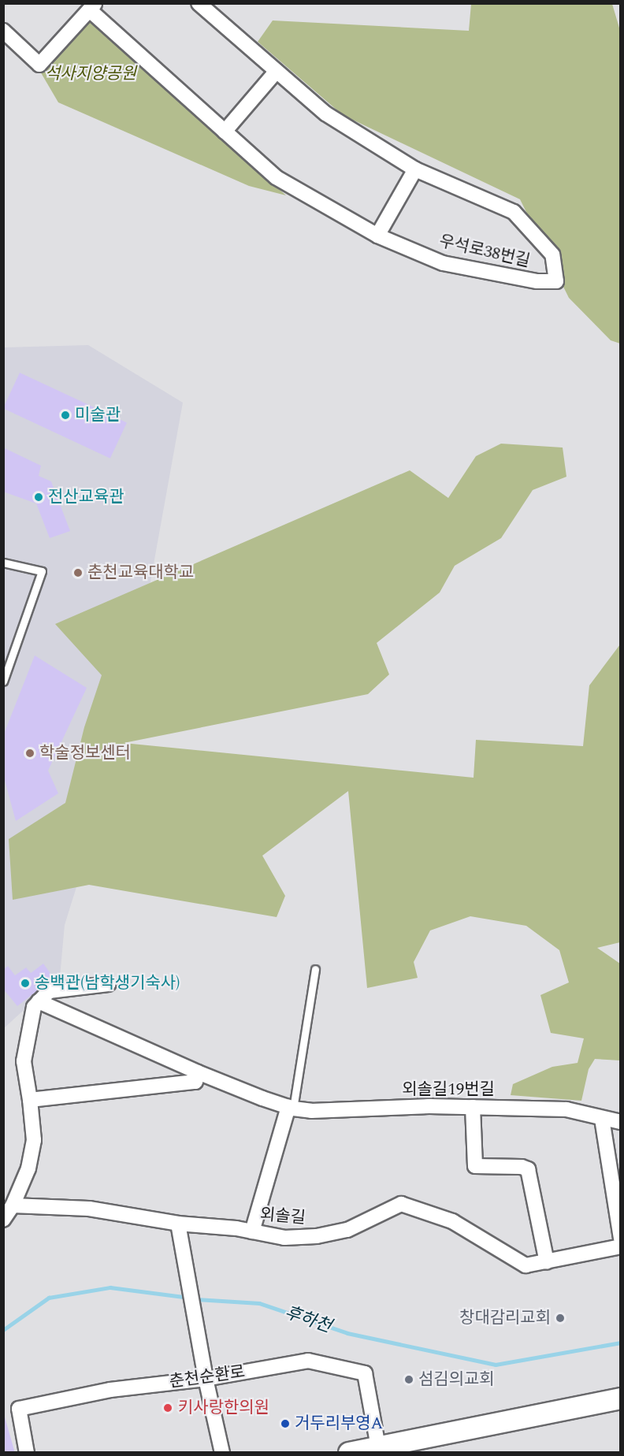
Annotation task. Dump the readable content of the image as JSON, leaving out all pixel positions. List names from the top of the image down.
{
  "streets": {
    "street": [
      "우석로38번길",
      "외솔길19번길",
      "외솔길",
      "춘천순환로"
    ]
  },
  "water": ["후하천"],
  "parks": ["석사지양공원"],
  "places": [
    "미술관",
    "전산교육관",
    "춘천교육대학교",
    "학술정보센터",
    "송백관(남학생기숙사)",
    "창대감리교회",
    "섬김의교회",
    "키사랑한의원",
    "거두리부영A"
  ]
}
